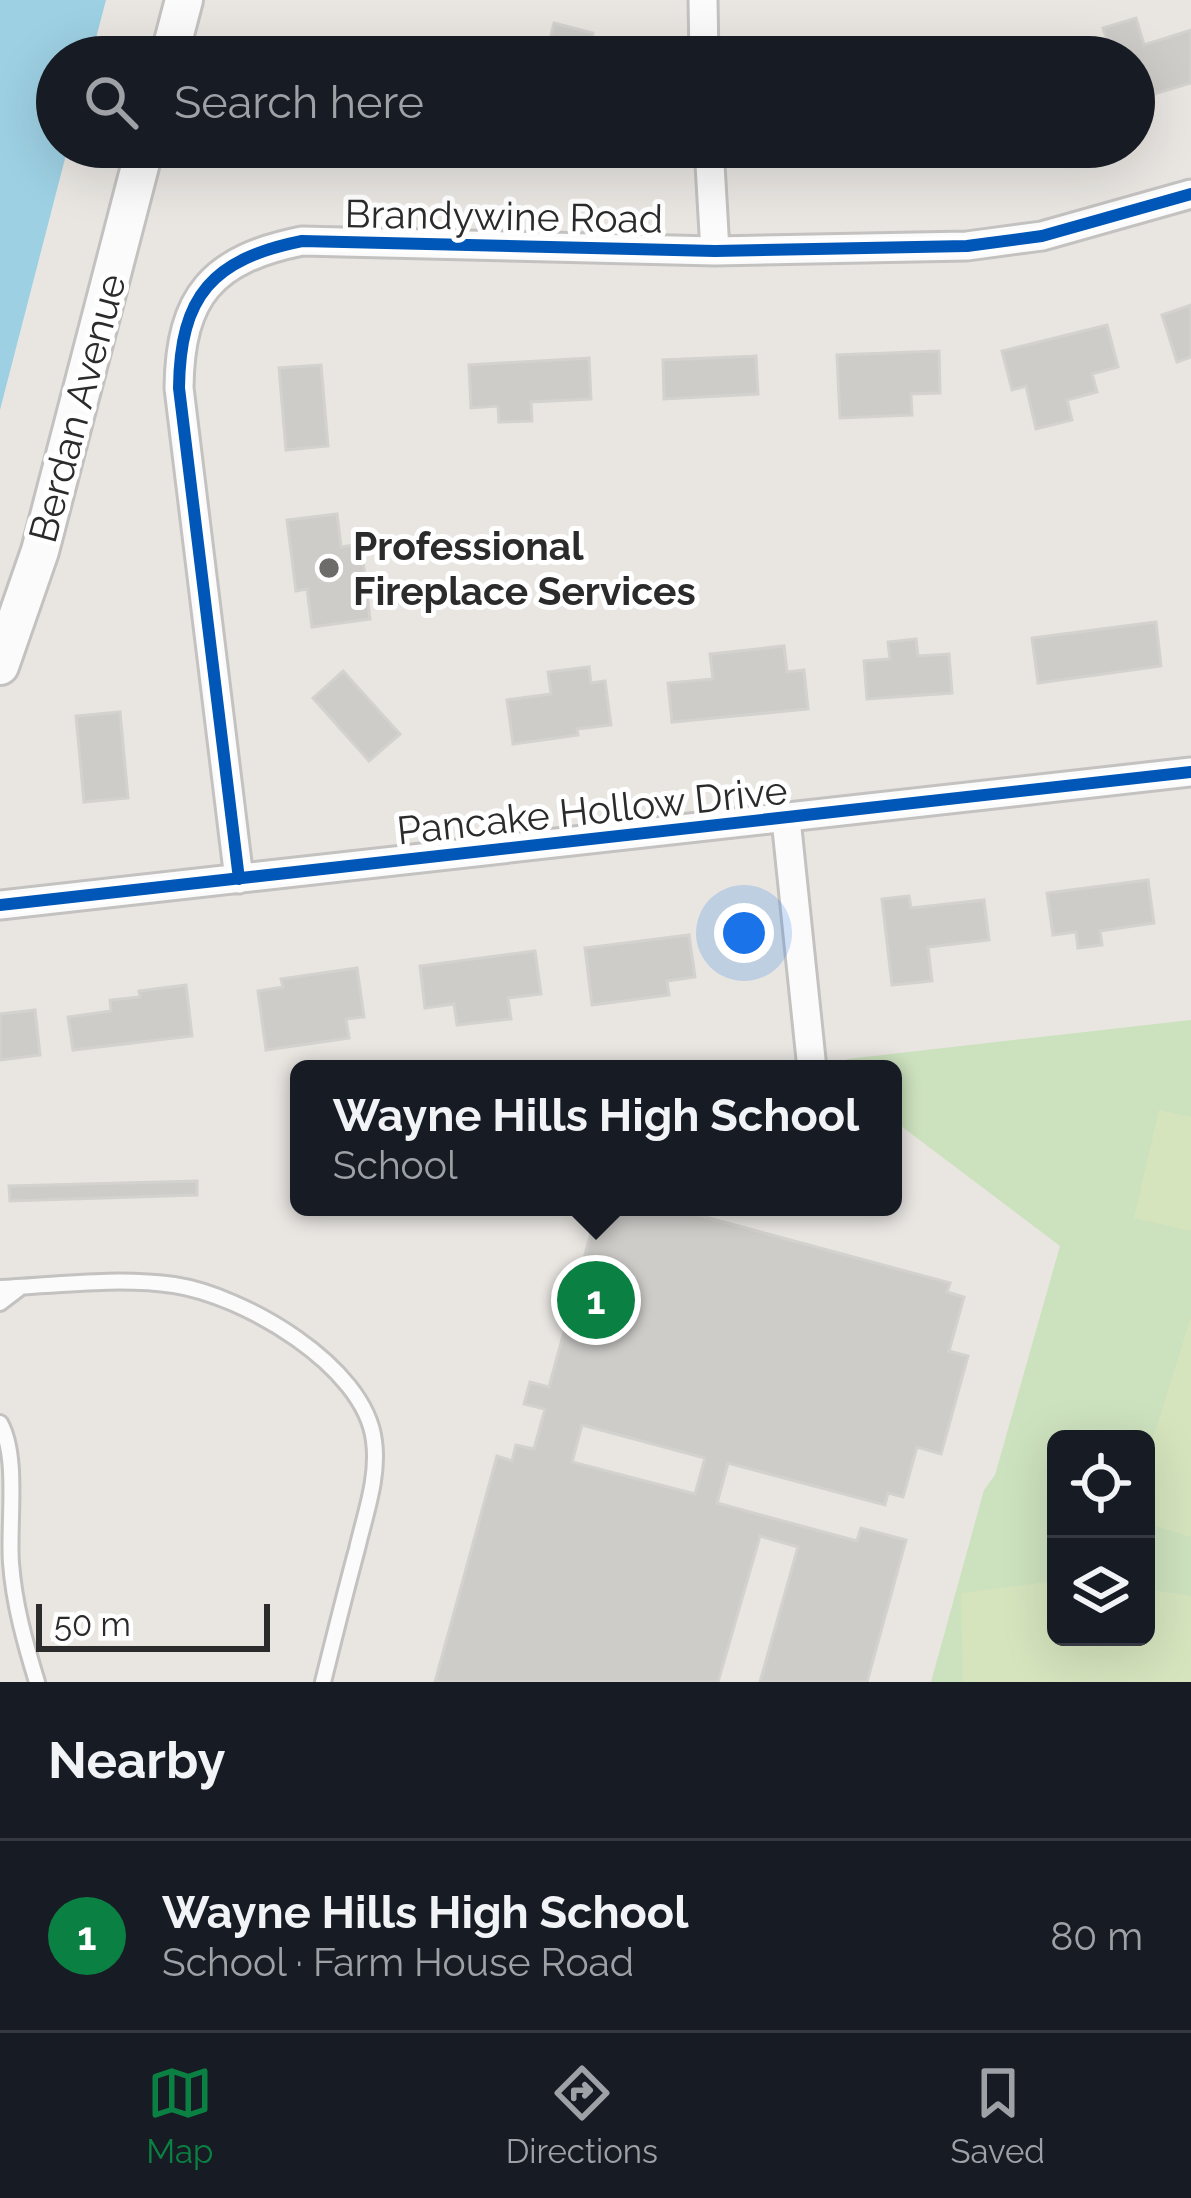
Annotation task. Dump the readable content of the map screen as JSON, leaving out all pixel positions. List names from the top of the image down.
{
  "streets": {
    "main road": ["Berdan Avenue"],
    "street": ["Brandywine Road", "Pancake Hollow Drive"]
  },
  "crossings": [
    ["Brandywine Road", "Pancake Hollow Drive"]
  ],
  "places": ["Professional Fireplace Services"],
  "scale_bar": "50 m",
  "page": {
    "search": "Search here",
    "popup": ["Wayne Hills High School", "School"],
    "pins": "1",
    "scale": "50 m",
    "heading": "Nearby",
    "list": [
      {
        "mark": "1",
        "name": "Wayne Hills High School",
        "note": "School · Farm House Road",
        "value": "80 m"
      }
    ],
    "nav": ["Map", "Directions", "Saved"]
  }
}
